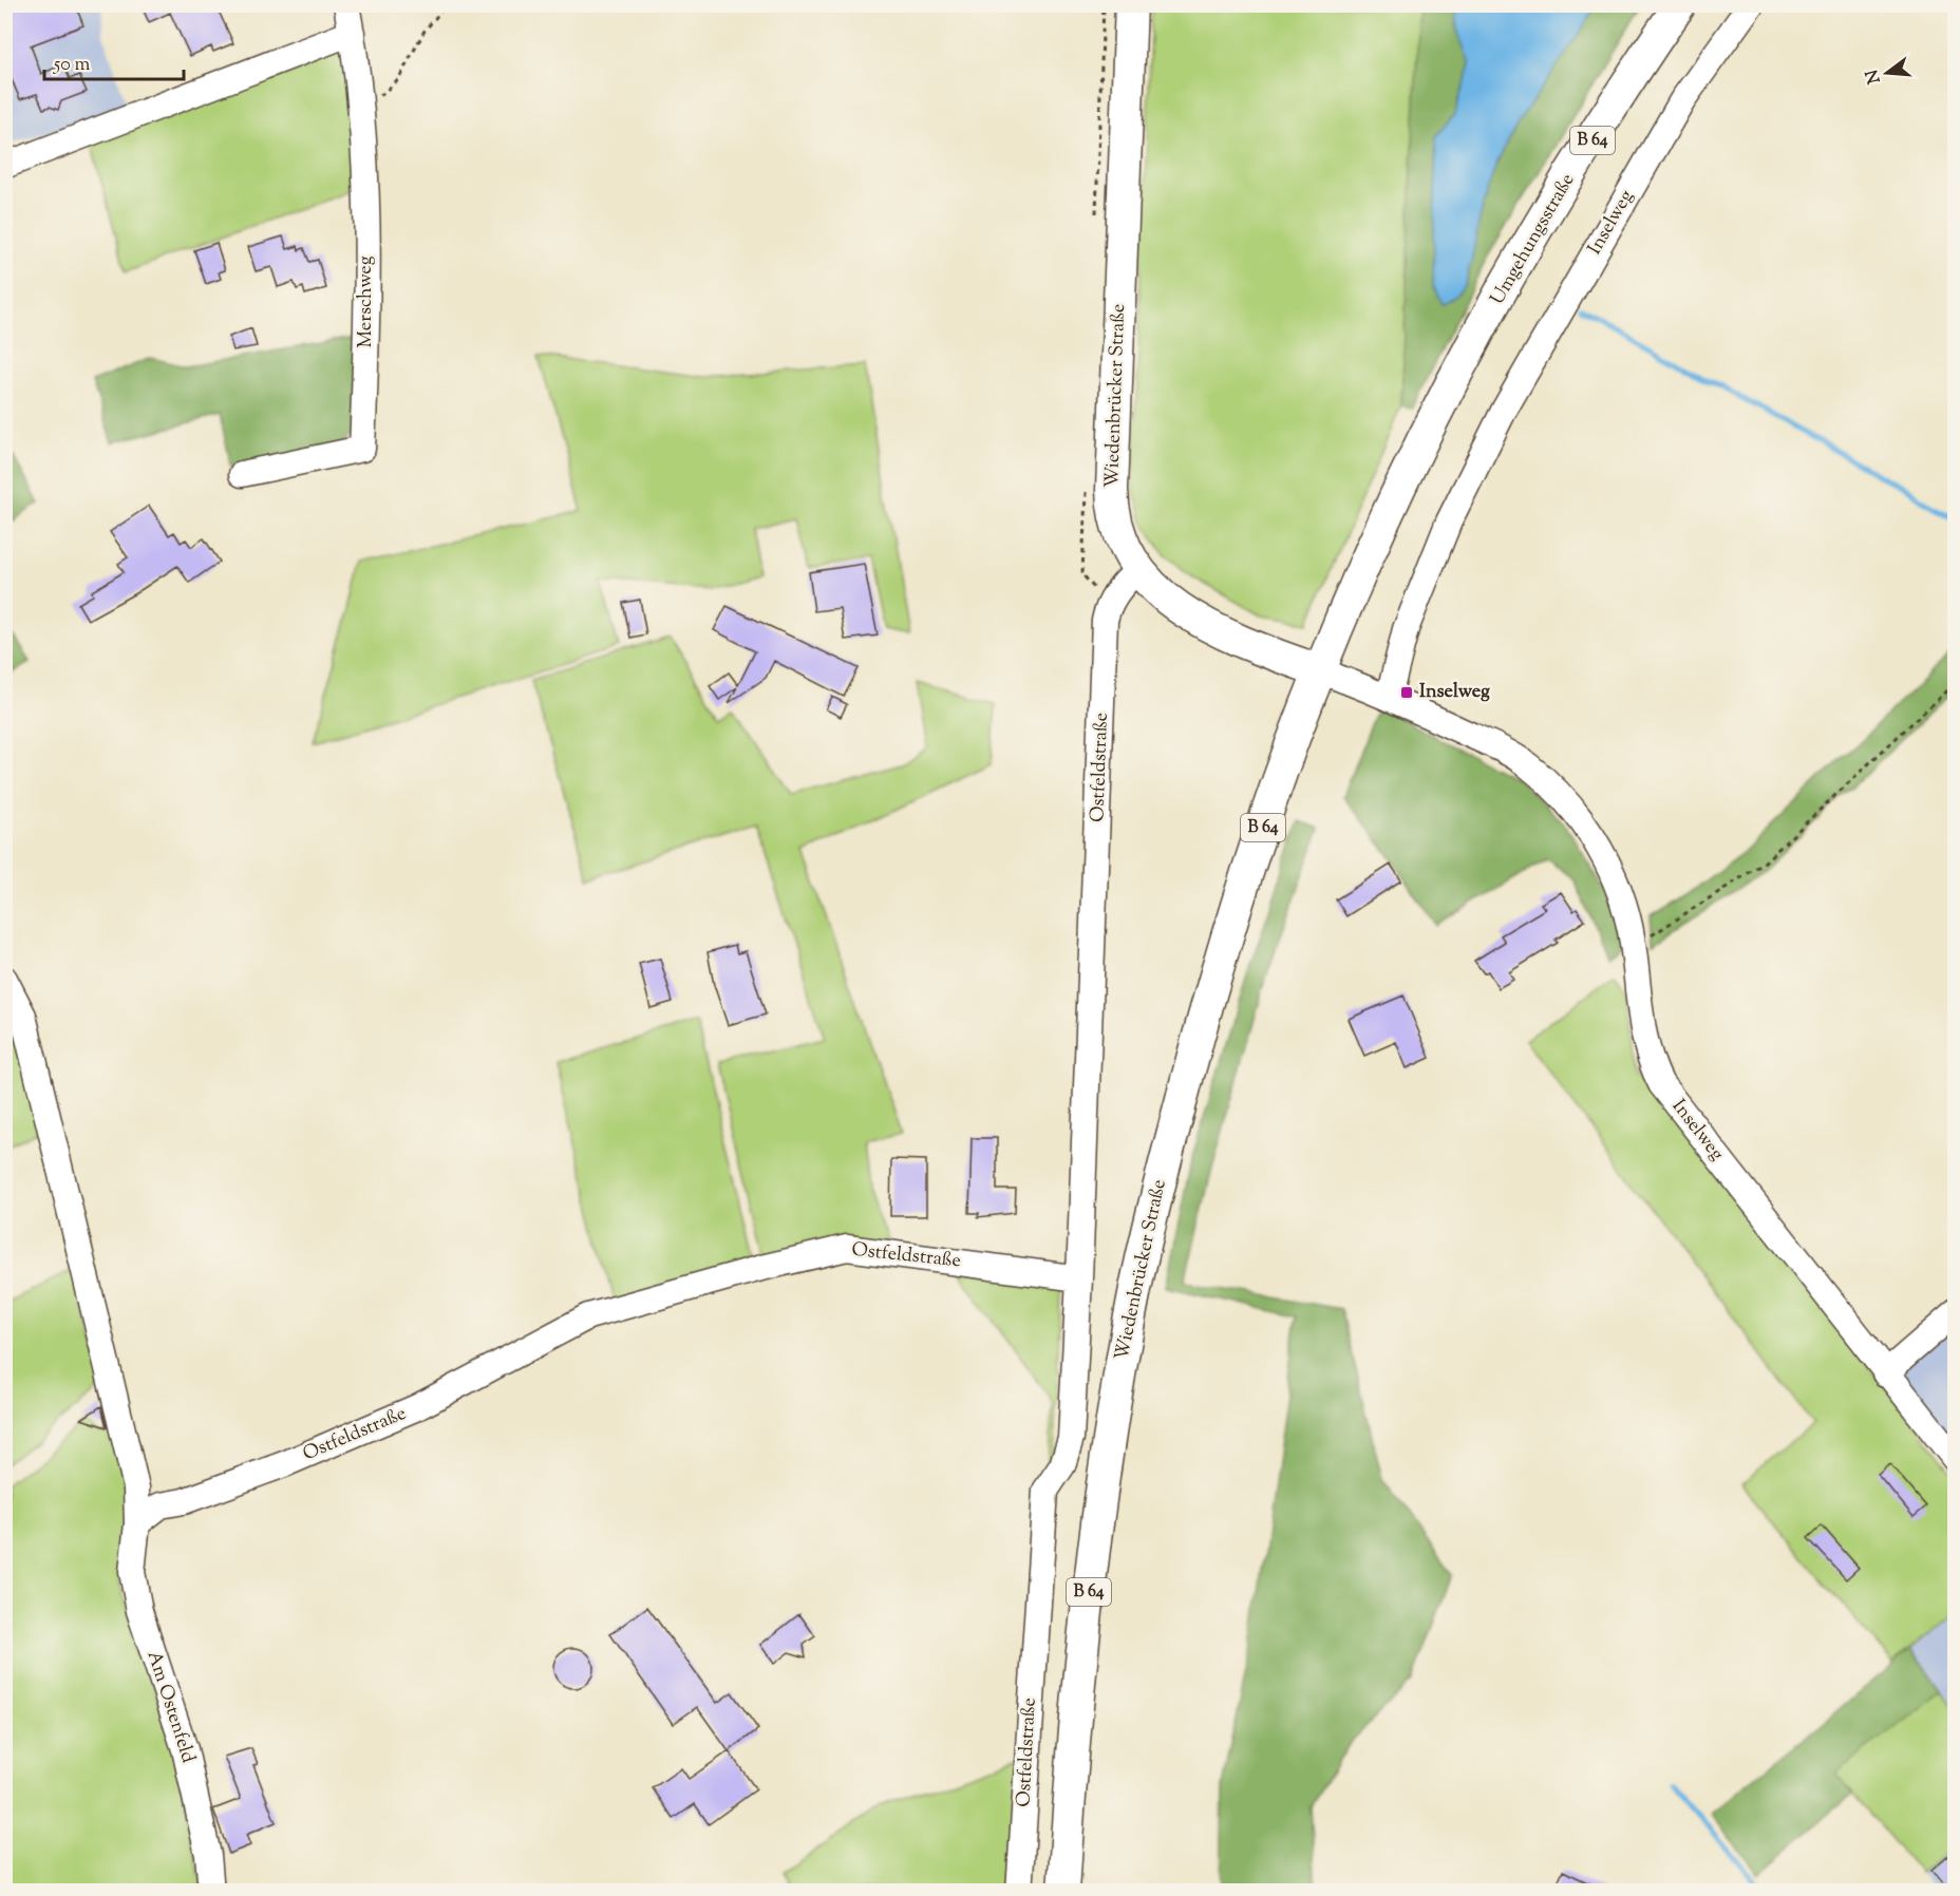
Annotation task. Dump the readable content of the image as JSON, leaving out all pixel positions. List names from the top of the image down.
{
  "streets": {
    "main road": ["B 64", "Umgehungsstraße", "Wiedenbrücker Straße"],
    "street": [
      "Inselweg",
      "Merschweg",
      "Ostfeldstraße",
      "Am Ostenfeld"
    ]
  },
  "crossings": [
    ["Inselweg", "Wiedenbrücker Straße"],
    ["Umgehungsstraße", "Wiedenbrücker Straße"],
    ["Wiedenbrücker Straße", "Ostfeldstraße"]
  ],
  "places": {
    "transit": ["Inselweg"]
  },
  "scale_bar": "50 m",
  "north": "left"
}
